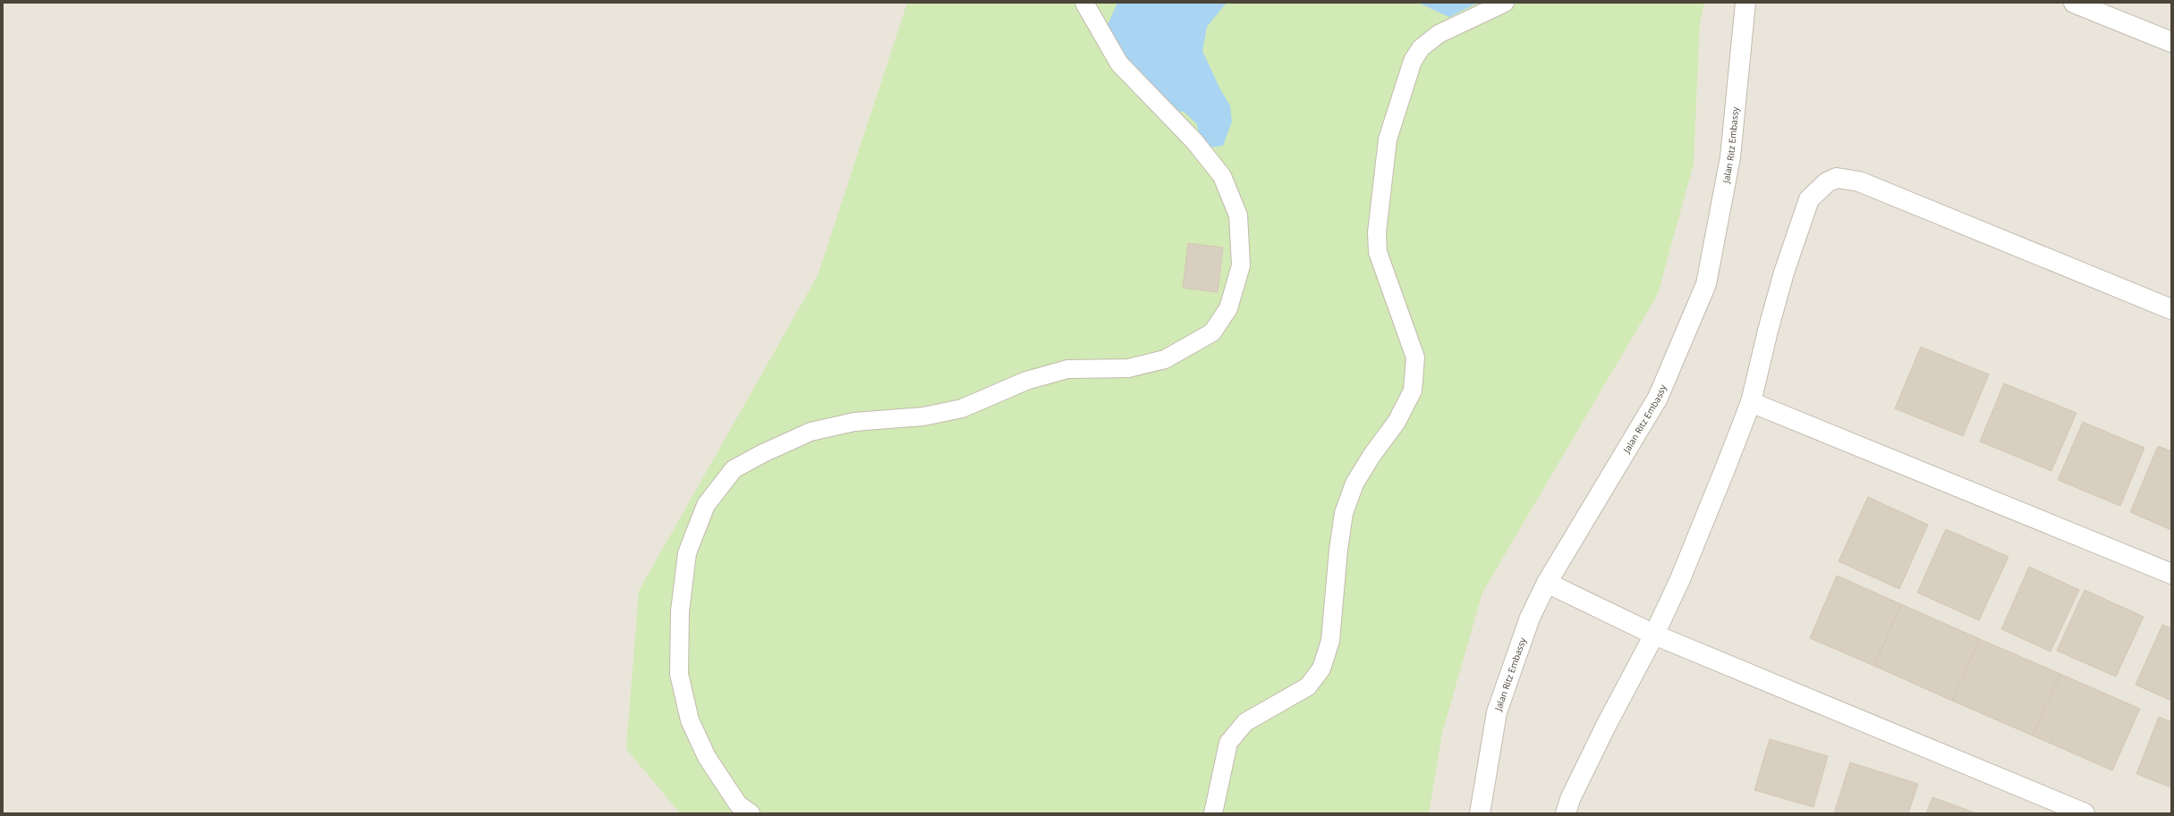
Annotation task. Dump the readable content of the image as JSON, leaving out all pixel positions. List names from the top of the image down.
{
  "streets": {
    "street": ["Jalan Ritz Embassy"]
  }
}
